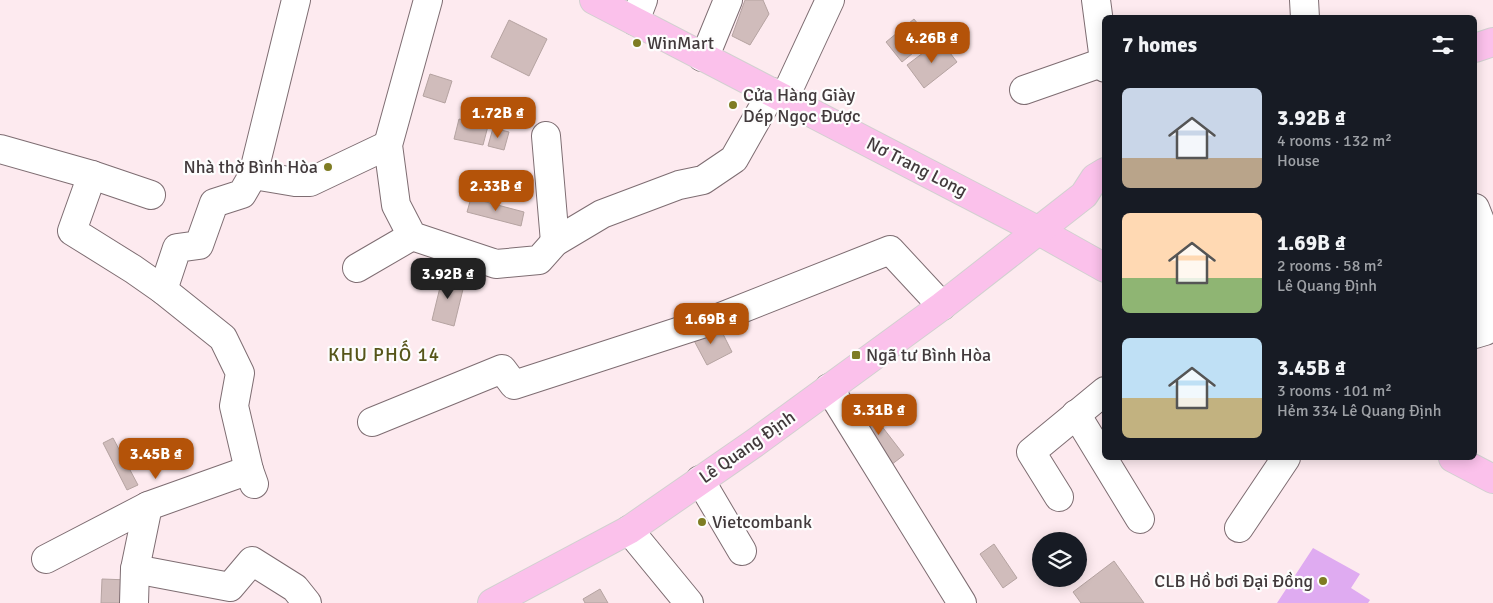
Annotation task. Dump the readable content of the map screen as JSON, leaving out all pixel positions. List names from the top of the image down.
{
  "streets": {
    "main road": ["Nơ Trang Long", "Lê Quang Định"]
  },
  "crossings": [
    ["Nơ Trang Long", "Lê Quang Định"]
  ],
  "districts": ["KHU PHỐ 14"],
  "places": {
    "other": [
      "WinMart",
      "Cửa Hàng Giày Dép Ngọc Được",
      "Nhà thờ Bình Hòa",
      "Vietcombank",
      "CLB Hồ bơi Đại Đồng"
    ],
    "transit": ["Ngã tư Bình Hòa"]
  },
  "page": {
    "heading": "7 homes",
    "price": [
      "4.26B ₫",
      "1.72B ₫",
      "2.33B ₫",
      "3.92B ₫",
      "1.69B ₫",
      "3.31B ₫",
      "3.45B ₫"
    ],
    "list": [
      {
        "name": "3.92B ₫",
        "note": "4 rooms · 132 m² · House"
      },
      {
        "name": "1.69B ₫",
        "note": "2 rooms · 58 m² · Lê Quang Định"
      },
      {
        "name": "3.45B ₫",
        "note": "3 rooms · 101 m² · Hẻm 334 Lê Quang Định"
      }
    ]
  }
}
